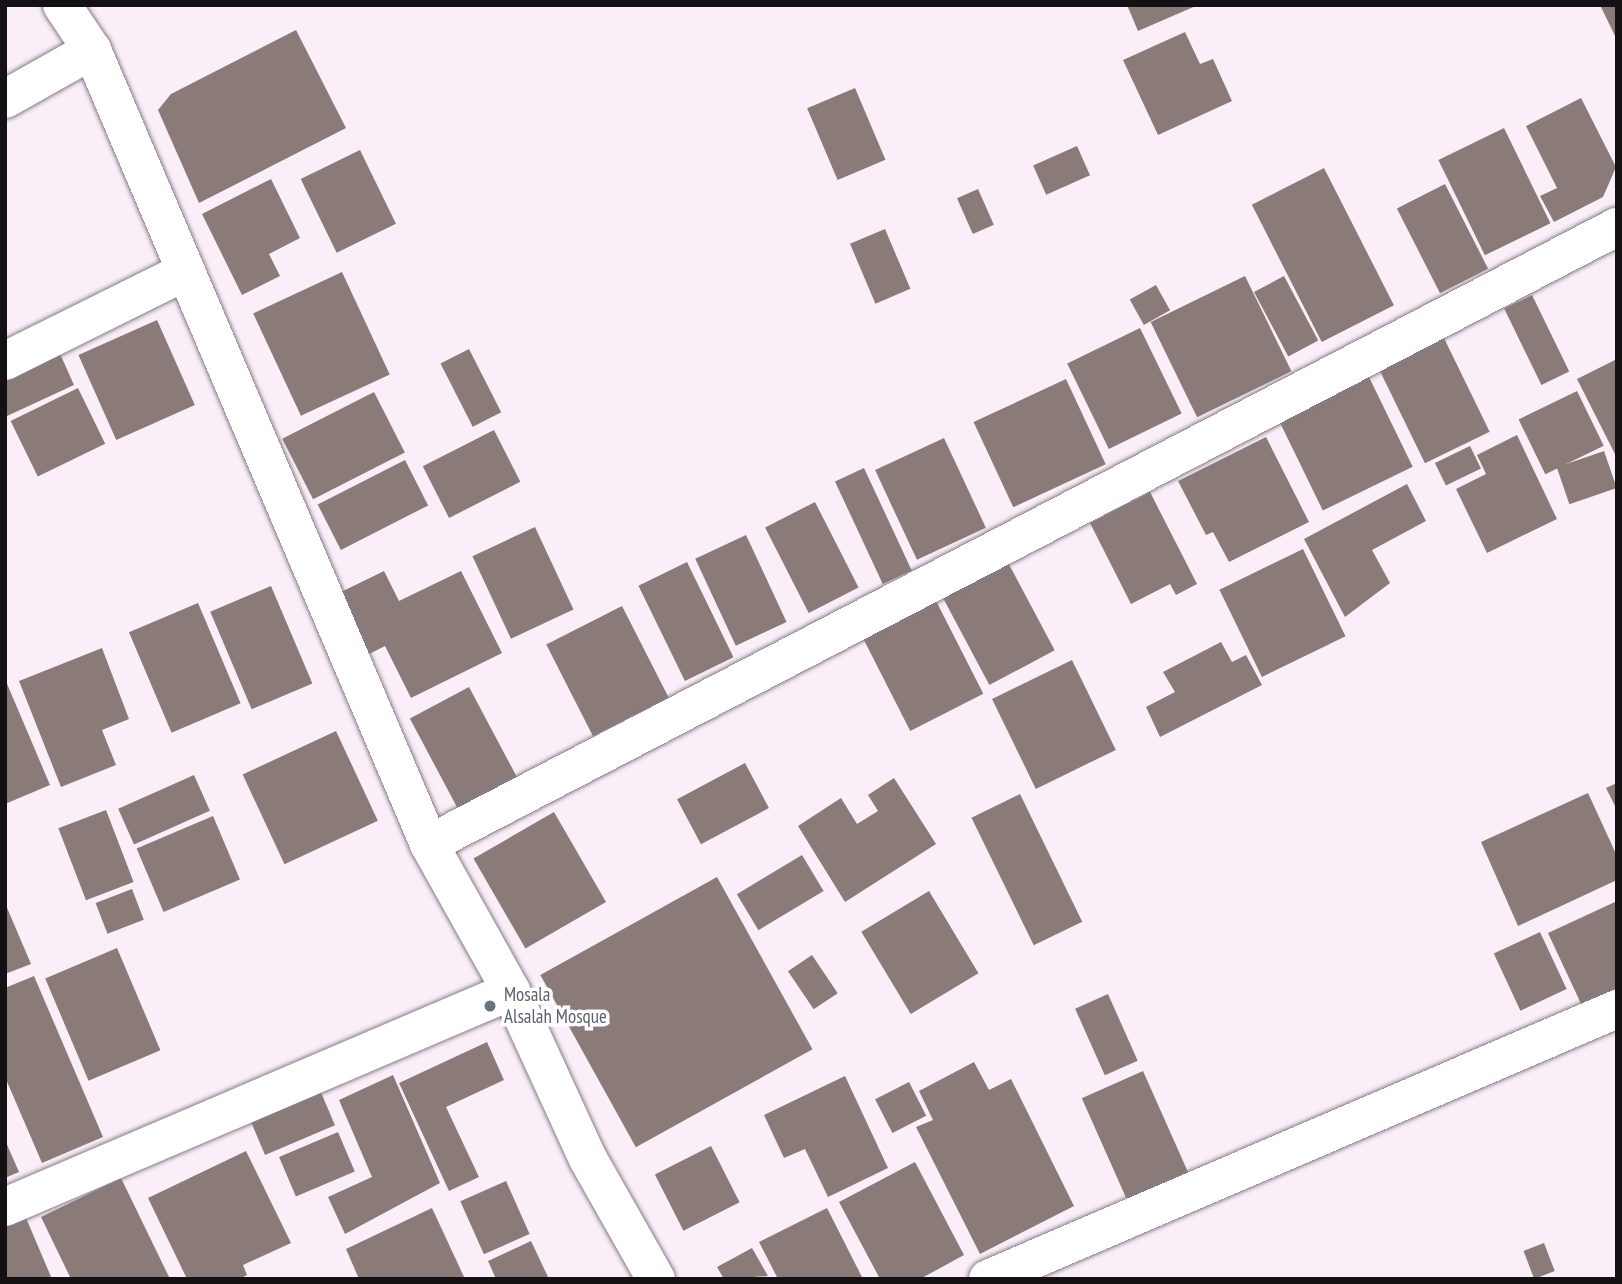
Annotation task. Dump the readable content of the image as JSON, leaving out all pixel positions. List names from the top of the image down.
{
  "places": ["Mosala Alsalah Mosque"]
}
